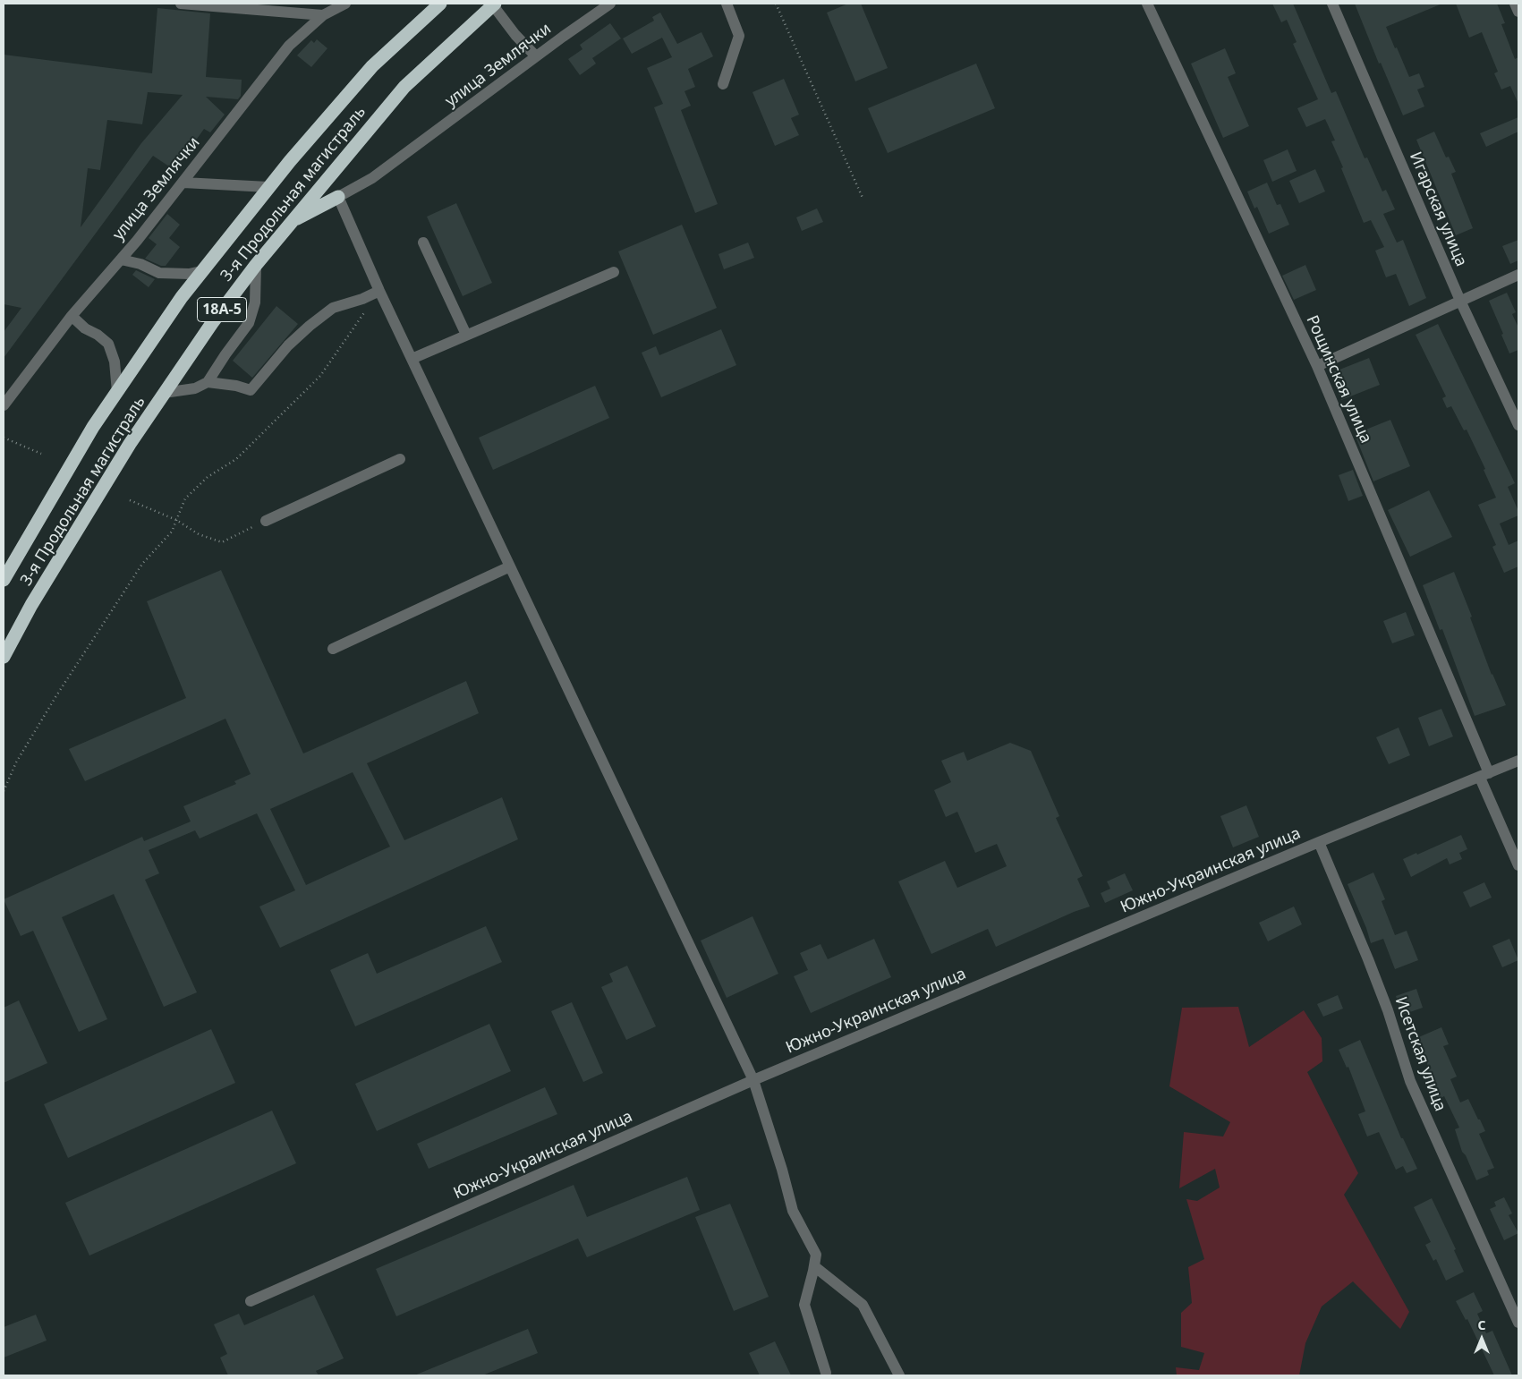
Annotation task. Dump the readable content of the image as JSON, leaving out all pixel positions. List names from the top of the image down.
{
  "streets": {
    "highway": ["3-я Продольная магистраль", "18А-5"],
    "street": [
      "улица Землячки",
      "Игарская улица",
      "Рощинская улица",
      "Южно-Украинская улица",
      "Исетская улица"
    ]
  },
  "crossings": [
    ["Рощинская улица", "Южно-Украинская улица"],
    ["Южно-Украинская улица", "Исетская улица"]
  ],
  "north": "top"
}
